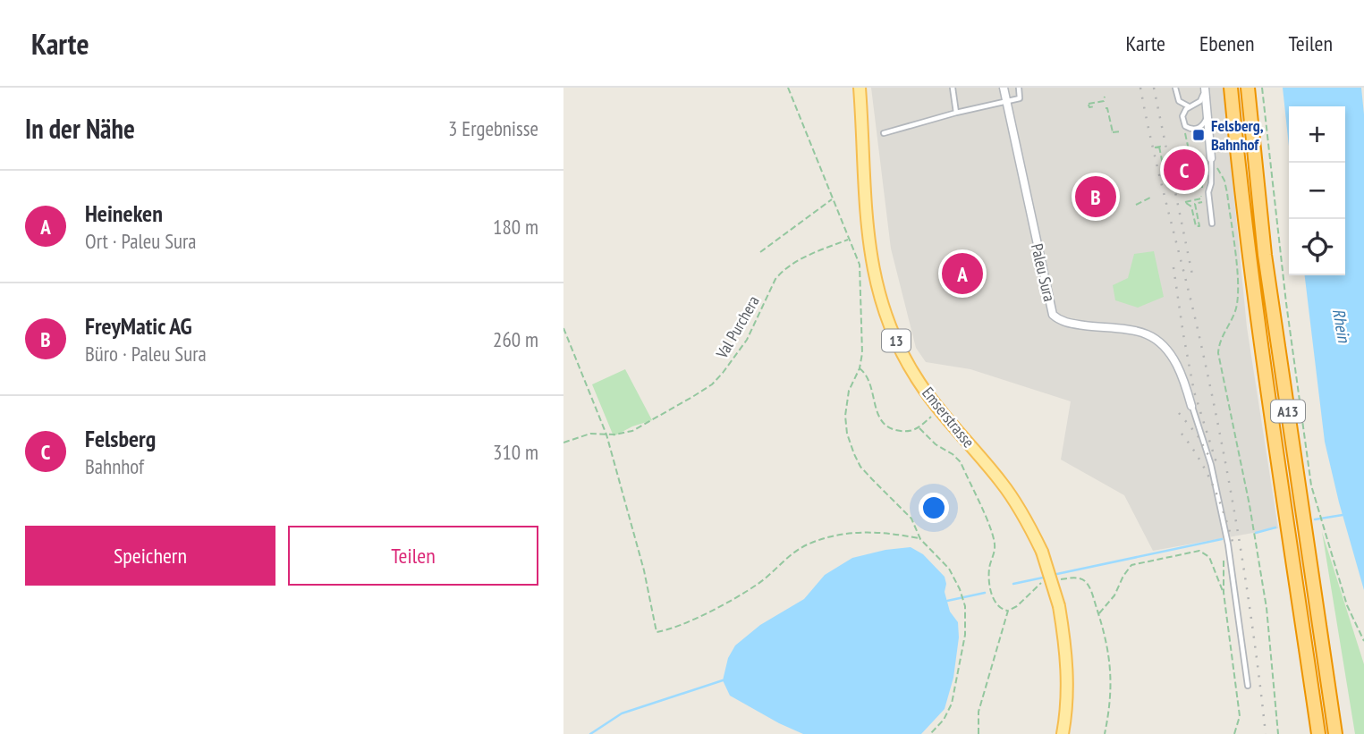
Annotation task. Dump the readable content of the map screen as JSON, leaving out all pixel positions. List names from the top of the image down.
{
  "streets": {
    "highway": ["A13"],
    "main road": ["13", "Emserstrasse"],
    "street": ["Paleu Sura"],
    "path": ["Val Purchera"]
  },
  "water": ["Rhein"],
  "places": {
    "transit": ["Felsberg, Bahnhof"]
  },
  "page": {
    "header": "Karte",
    "nav": ["Karte", "Ebenen", "Teilen"],
    "heading": ["In der Nähe", "3 Ergebnisse"],
    "map_buttons": ["+", "−"],
    "pins": ["C", "B", "A"],
    "list": [
      {
        "mark": "A",
        "name": "Heineken",
        "note": "Ort · Paleu Sura",
        "value": "180 m"
      },
      {
        "mark": "B",
        "name": "FreyMatic AG",
        "note": "Büro · Paleu Sura",
        "value": "260 m"
      },
      {
        "mark": "C",
        "name": "Felsberg",
        "note": "Bahnhof",
        "value": "310 m"
      }
    ],
    "buttons": ["Speichern", "Teilen"]
  }
}
